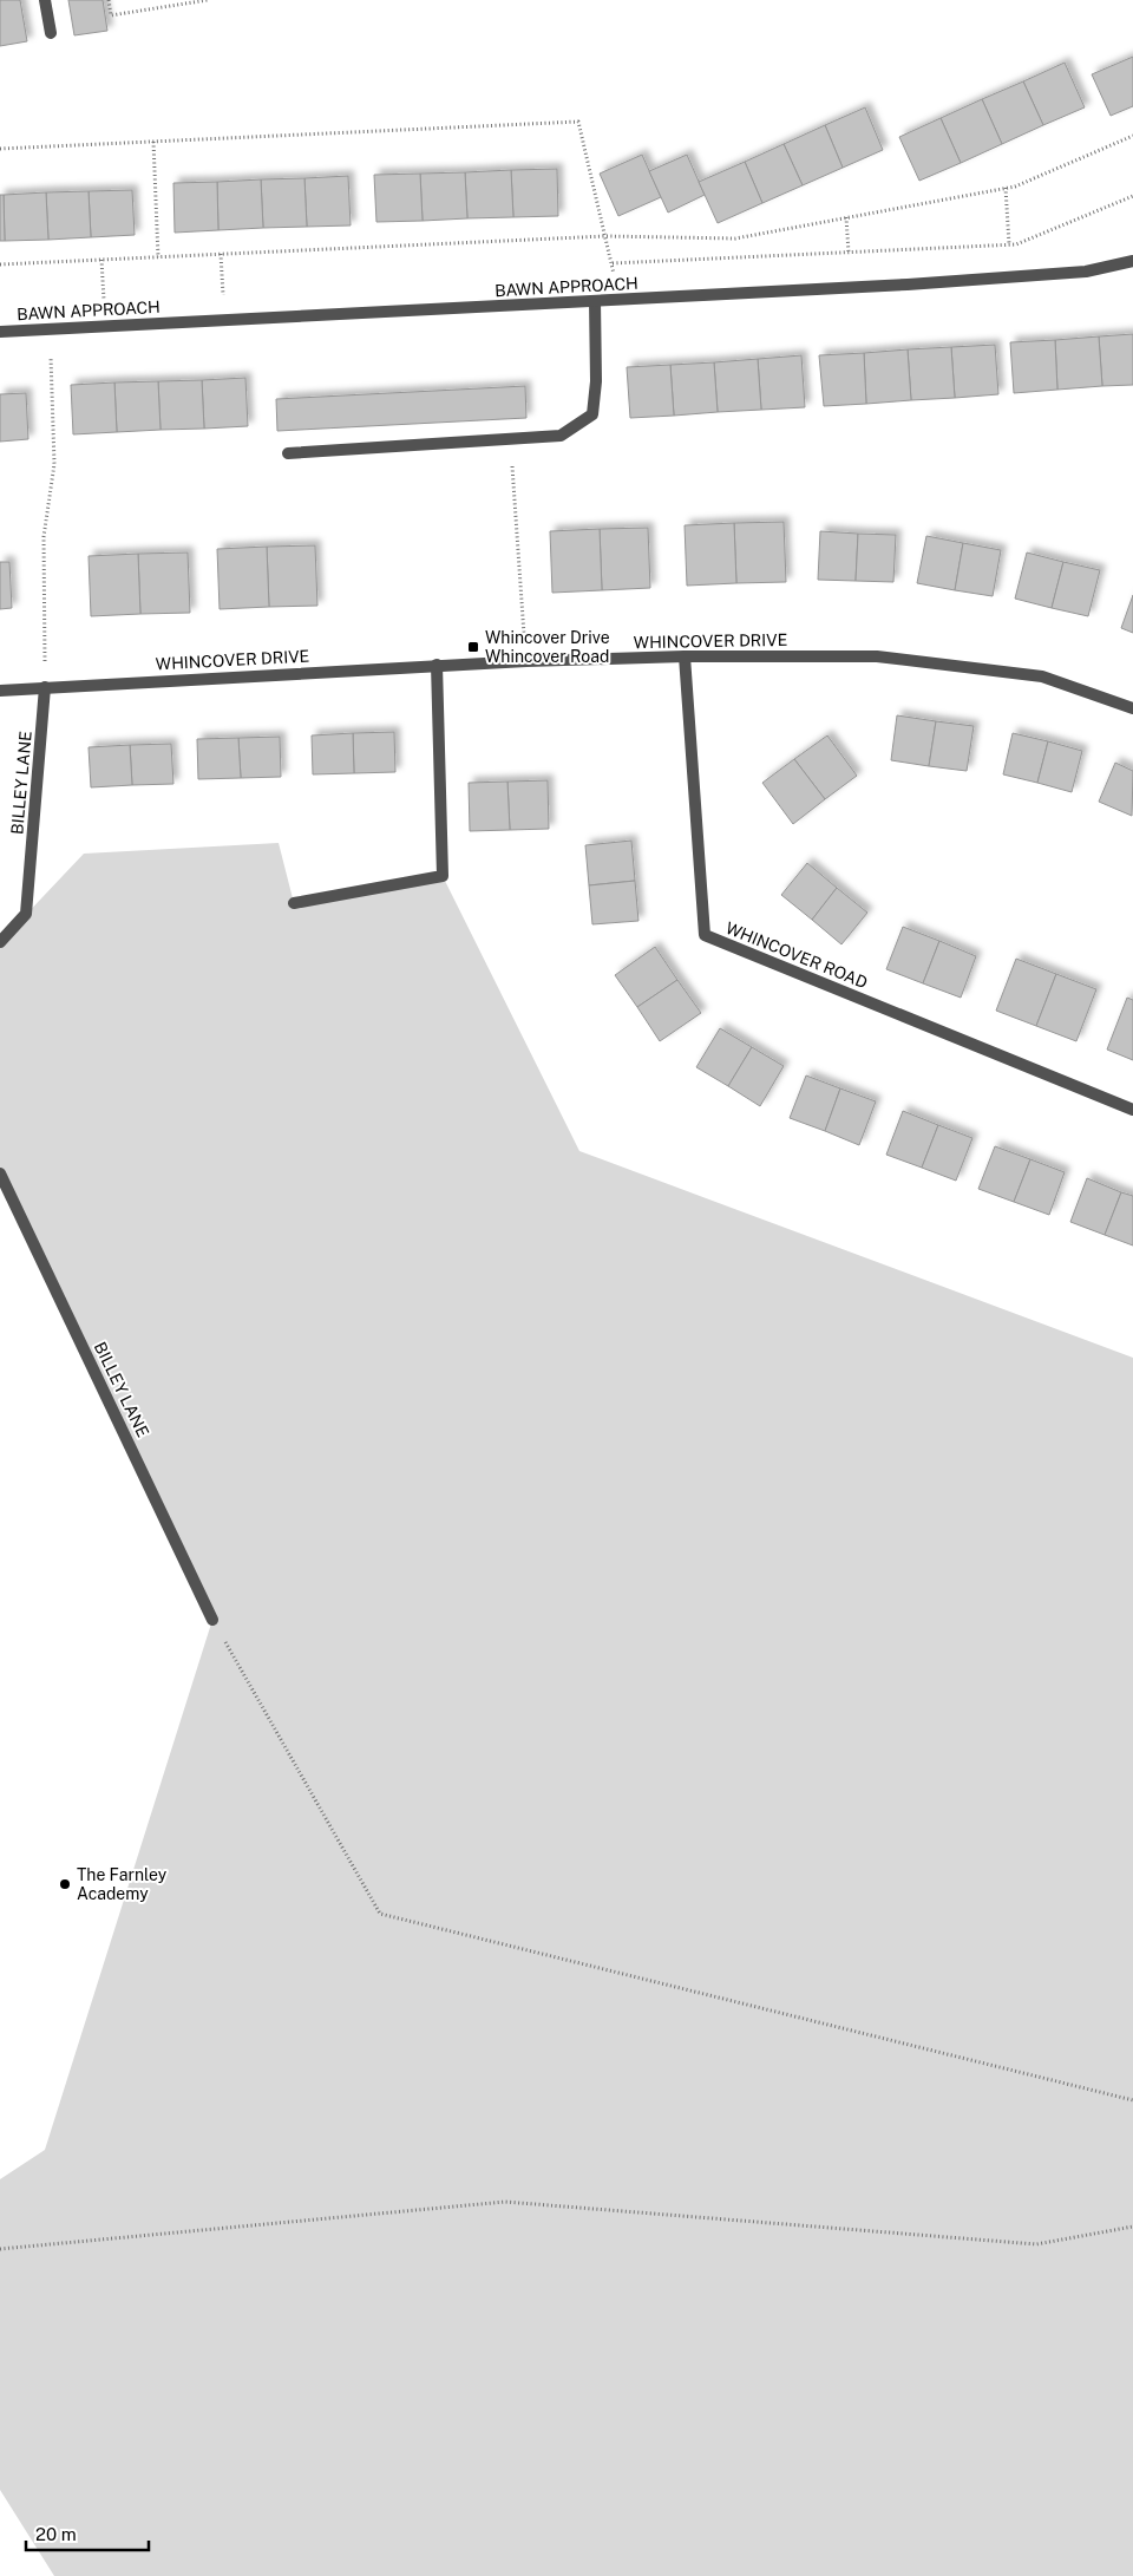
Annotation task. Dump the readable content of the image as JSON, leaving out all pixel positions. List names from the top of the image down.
{
  "streets": {
    "street": [
      "BAWN APPROACH",
      "WHINCOVER DRIVE",
      "BILLEY LANE",
      "WHINCOVER ROAD"
    ]
  },
  "crossings": [
    ["WHINCOVER DRIVE", "BILLEY LANE"],
    ["WHINCOVER DRIVE", "WHINCOVER ROAD"]
  ],
  "places": {
    "transit": ["Whincover Drive Whincover Road"],
    "other": ["The Farnley Academy"]
  },
  "scale_bar": "20 m"
}
